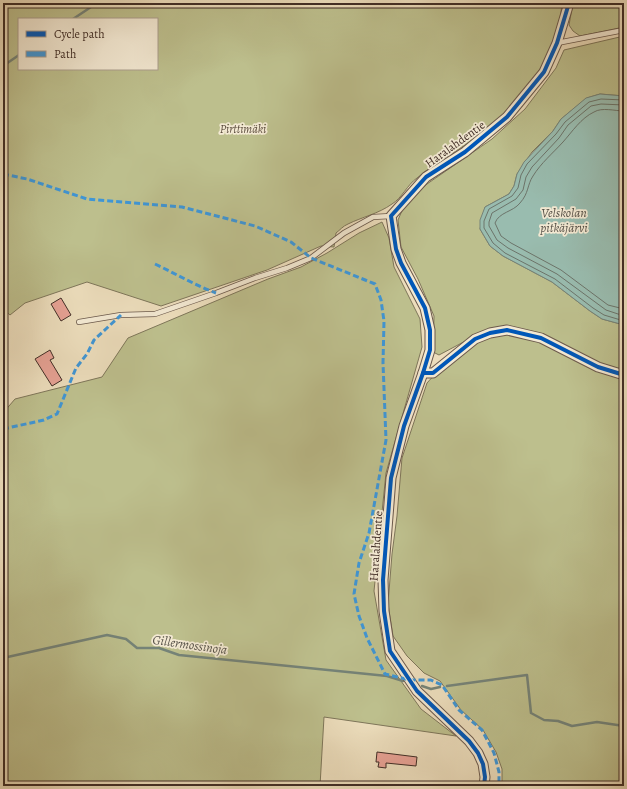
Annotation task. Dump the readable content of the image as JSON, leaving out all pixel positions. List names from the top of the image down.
{
  "streets": {
    "street": ["Haralahdentie"]
  },
  "water": ["Velskolan pitkäjärvi", "Gillermossinoja"],
  "parks": ["Pirttimäki"],
  "legend": ["Cycle path", "Path"]
}
